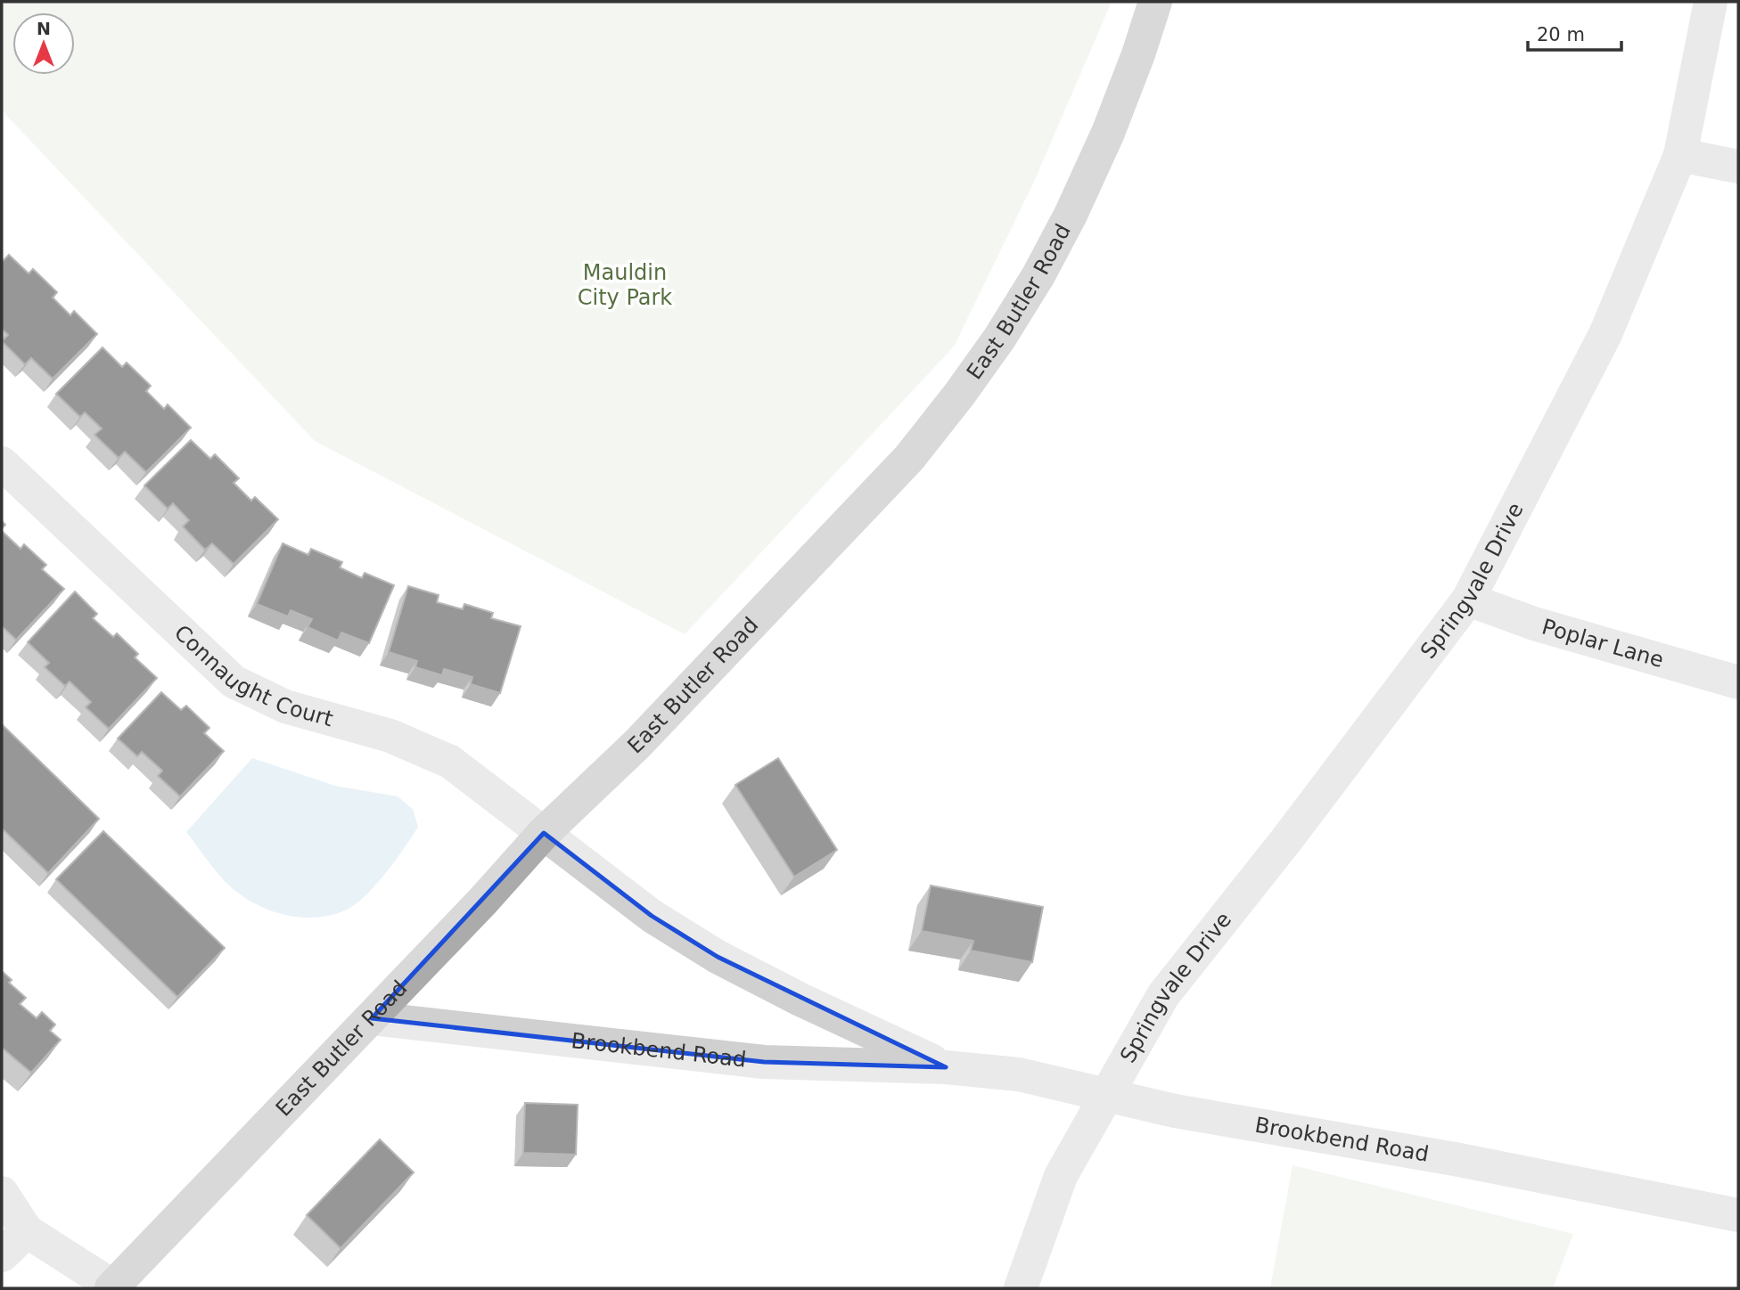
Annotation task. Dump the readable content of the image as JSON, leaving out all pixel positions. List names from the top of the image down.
{
  "streets": {
    "main road": ["East Butler Road"],
    "street": [
      "Springvale Drive",
      "Poplar Lane",
      "Connaught Court",
      "Brookbend Road"
    ]
  },
  "crossings": [
    ["East Butler Road", "Connaught Court"],
    ["East Butler Road", "Brookbend Road"],
    ["Springvale Drive", "Poplar Lane"],
    ["Springvale Drive", "Brookbend Road"],
    ["Connaught Court", "Brookbend Road"]
  ],
  "parks": ["Mauldin City Park"],
  "scale_bar": "20 m",
  "north": "top"
}
